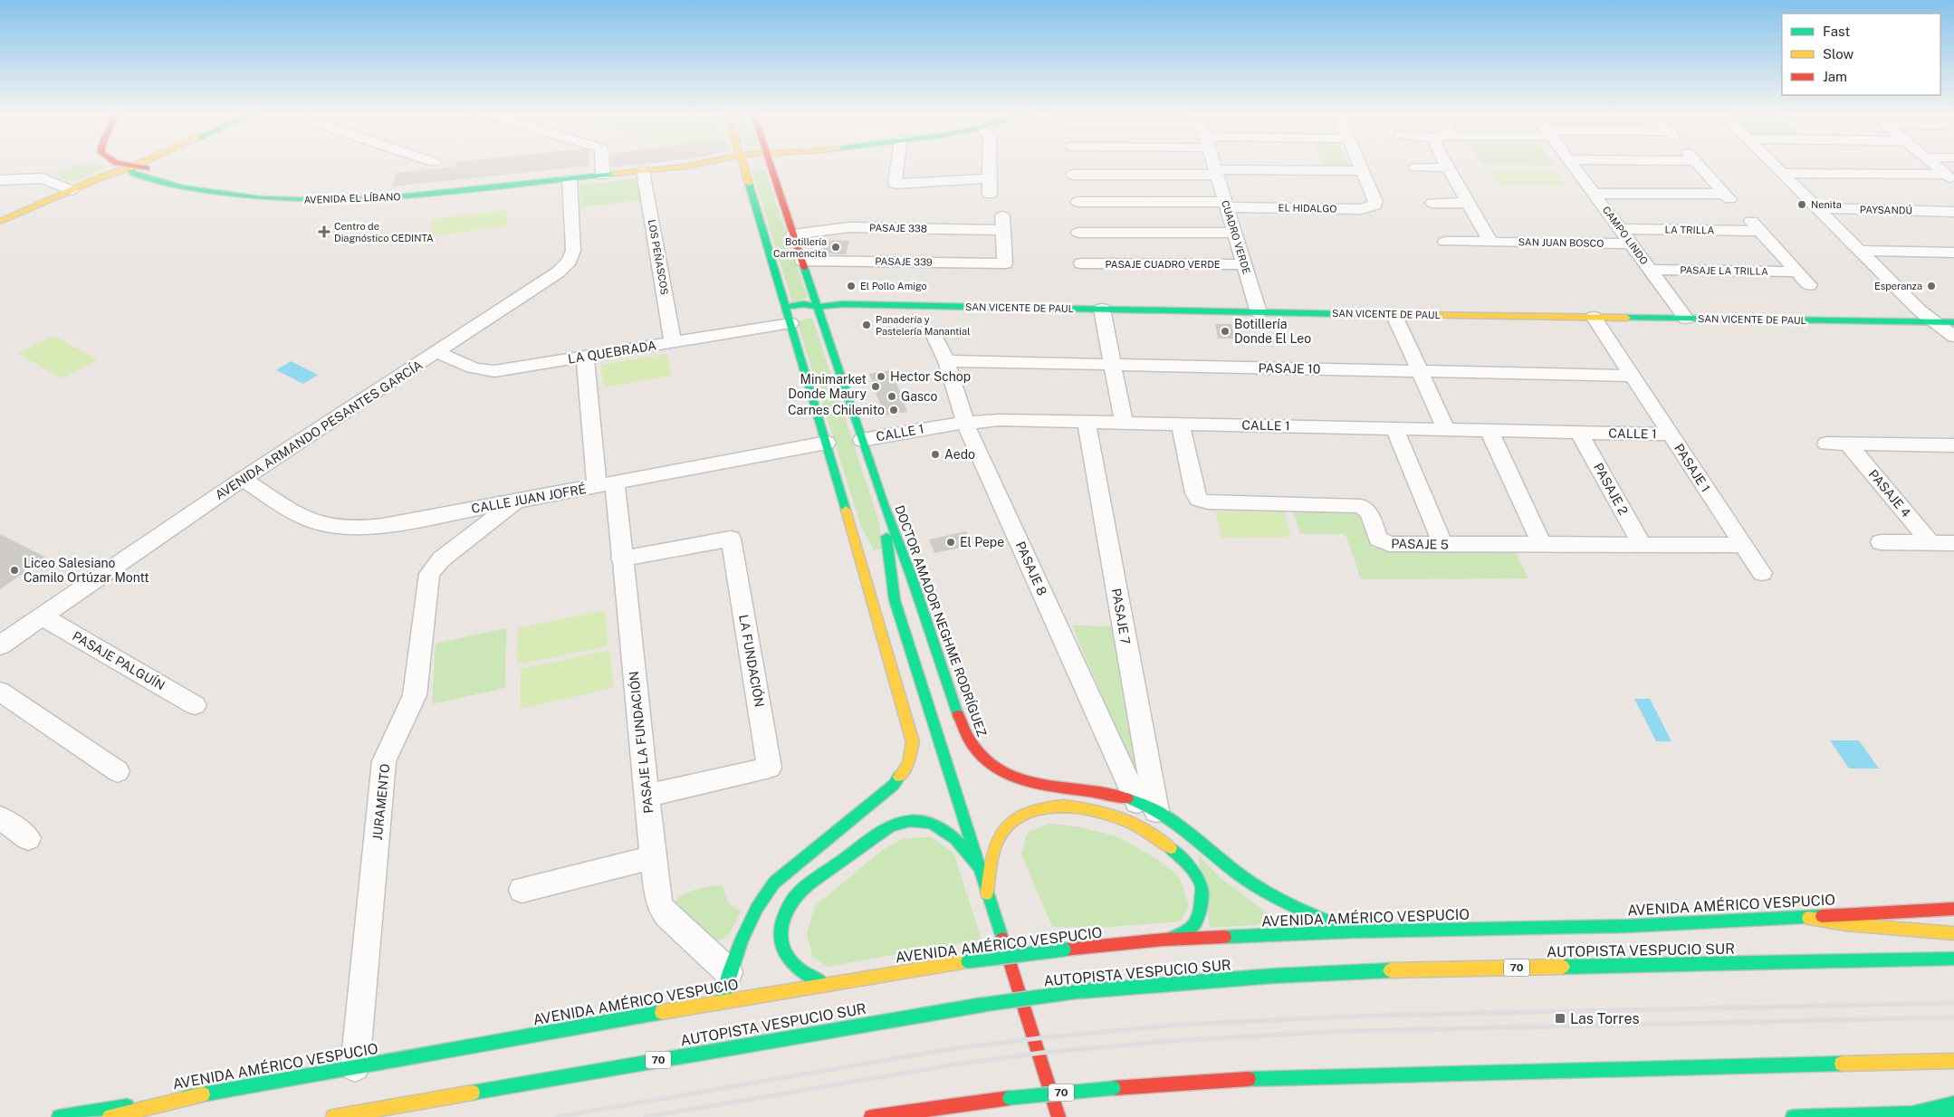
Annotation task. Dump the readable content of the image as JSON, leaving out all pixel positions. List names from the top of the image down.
{
  "streets": {
    "main road": [
      "AVENIDA EL LÍBANO",
      "SAN VICENTE DE PAUL",
      "DOCTOR AMADOR NEGHME RODRÍGUEZ",
      "AVENIDA AMÉRICO VESPUCIO",
      "AUTOPISTA VESPUCIO SUR",
      "70"
    ],
    "street": [
      "EL HIDALGO",
      "PAYSANDÚ",
      "PASAJE 338",
      "LA TRILLA",
      "CAMPO LINDO",
      "CUADRO VERDE",
      "SAN JUAN BOSCO",
      "LOS PEÑASCOS",
      "PASAJE 339",
      "PASAJE CUADRO VERDE",
      "PASAJE LA TRILLA",
      "LA QUEBRADA",
      "PASAJE 10",
      "CALLE 1",
      "AVENIDA ARMANDO PESANTES GARCÍA",
      "PASAJE 1",
      "PASAJE 2",
      "PASAJE 4",
      "CALLE JUAN JOFRÉ",
      "PASAJE 5",
      "PASAJE 8",
      "PASAJE 7",
      "PASAJE PALGUÍN",
      "LA FUNDACIÓN",
      "PASAJE LA FUNDACIÓN",
      "JURAMENTO"
    ]
  },
  "crossings": [
    ["AVENIDA EL LÍBANO", "LOS PEÑASCOS"],
    ["AVENIDA EL LÍBANO", "AVENIDA ARMANDO PESANTES GARCÍA"],
    ["EL HIDALGO", "CUADRO VERDE"],
    ["PASAJE 338", "PASAJE 339"],
    ["PASAJE 338", "DOCTOR AMADOR NEGHME RODRÍGUEZ"],
    ["LA TRILLA", "CAMPO LINDO"],
    ["LA TRILLA", "PASAJE LA TRILLA"],
    ["CAMPO LINDO", "SAN JUAN BOSCO"],
    ["CAMPO LINDO", "PASAJE LA TRILLA"],
    ["CAMPO LINDO", "SAN VICENTE DE PAUL"],
    ["CUADRO VERDE", "PASAJE CUADRO VERDE"],
    ["CUADRO VERDE", "SAN VICENTE DE PAUL"],
    ["LOS PEÑASCOS", "LA QUEBRADA"],
    ["PASAJE 339", "DOCTOR AMADOR NEGHME RODRÍGUEZ"],
    ["SAN VICENTE DE PAUL", "LA QUEBRADA"],
    ["SAN VICENTE DE PAUL", "PASAJE 1"],
    ["SAN VICENTE DE PAUL", "DOCTOR AMADOR NEGHME RODRÍGUEZ"],
    ["LA QUEBRADA", "AVENIDA ARMANDO PESANTES GARCÍA"],
    ["LA QUEBRADA", "DOCTOR AMADOR NEGHME RODRÍGUEZ"],
    ["PASAJE 10", "PASAJE 1"],
    ["PASAJE 10", "PASAJE 8"],
    ["CALLE 1", "PASAJE 1"],
    ["CALLE 1", "PASAJE 2"],
    ["CALLE 1", "PASAJE 5"],
    ["CALLE 1", "PASAJE 8"],
    ["CALLE 1", "PASAJE 7"],
    ["CALLE 1", "DOCTOR AMADOR NEGHME RODRÍGUEZ"],
    ["AVENIDA ARMANDO PESANTES GARCÍA", "CALLE JUAN JOFRÉ"],
    ["AVENIDA ARMANDO PESANTES GARCÍA", "PASAJE PALGUÍN"],
    ["PASAJE 1", "PASAJE 5"],
    ["PASAJE 2", "PASAJE 5"],
    ["CALLE JUAN JOFRÉ", "DOCTOR AMADOR NEGHME RODRÍGUEZ"],
    ["CALLE JUAN JOFRÉ", "PASAJE LA FUNDACIÓN"],
    ["CALLE JUAN JOFRÉ", "JURAMENTO"],
    ["PASAJE 8", "PASAJE 7"],
    ["PASAJE 8", "DOCTOR AMADOR NEGHME RODRÍGUEZ"],
    ["PASAJE 7", "DOCTOR AMADOR NEGHME RODRÍGUEZ"],
    ["DOCTOR AMADOR NEGHME RODRÍGUEZ", "PASAJE LA FUNDACIÓN"],
    ["DOCTOR AMADOR NEGHME RODRÍGUEZ", "AVENIDA AMÉRICO VESPUCIO"],
    ["LA FUNDACIÓN", "PASAJE LA FUNDACIÓN"],
    ["JURAMENTO", "AVENIDA AMÉRICO VESPUCIO"]
  ],
  "places": {
    "other": [
      "Nenita",
      "Botillería Carmencita",
      "El Pollo Amigo",
      "Esperanza",
      "Panadería y Pastelería Manantial",
      "Botillería Donde El Leo",
      "Hector Schop",
      "Minimarket Donde Maury",
      "Gasco",
      "Carnes Chilenito",
      "Aedo",
      "El Pepe",
      "Liceo Salesiano Camilo Ortúzar Montt"
    ],
    "health": ["Centro de Diagnóstico CEDINTA"],
    "transit": ["Las Torres"]
  },
  "legend": ["Fast", "Slow", "Jam"]
}
